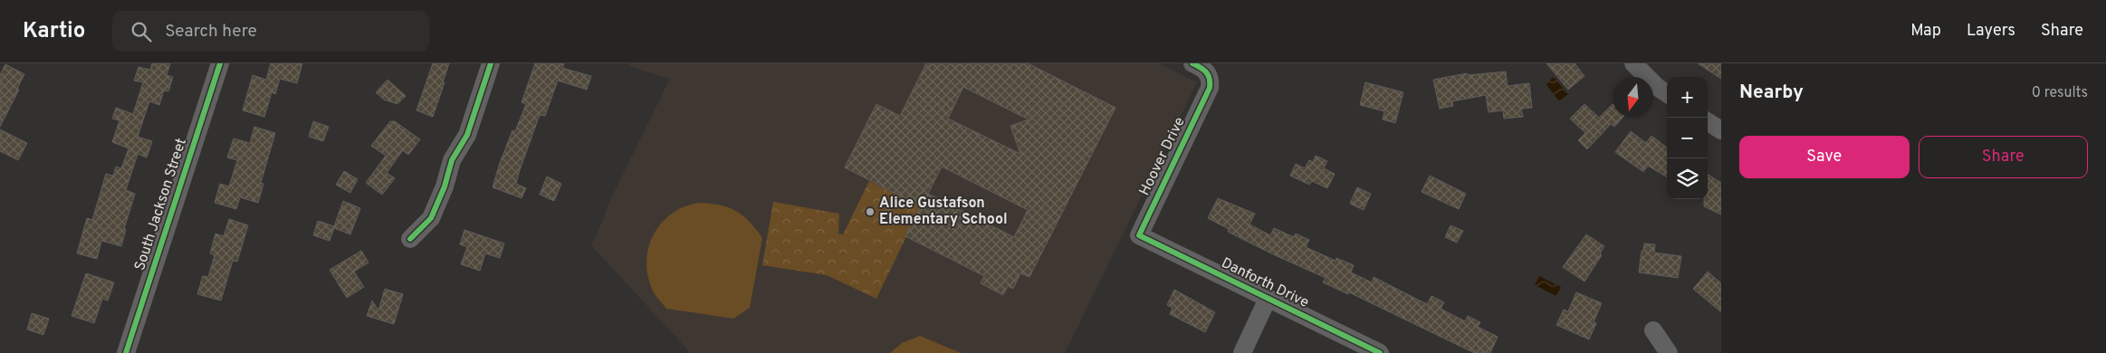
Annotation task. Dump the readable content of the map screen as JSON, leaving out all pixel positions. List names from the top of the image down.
{
  "streets": {
    "street": ["Hoover Drive", "South Jackson Street", "Danforth Drive"]
  },
  "crossings": [
    ["Hoover Drive", "Danforth Drive"]
  ],
  "places": ["Alice Gustafson Elementary School"],
  "north": "bottom",
  "page": {
    "header": "Kartio",
    "search": "Search here",
    "nav": ["Map", "Layers", "Share"],
    "heading": ["Nearby", "0 results"],
    "map_buttons": ["+", "−"],
    "buttons": ["Save", "Share"]
  }
}
